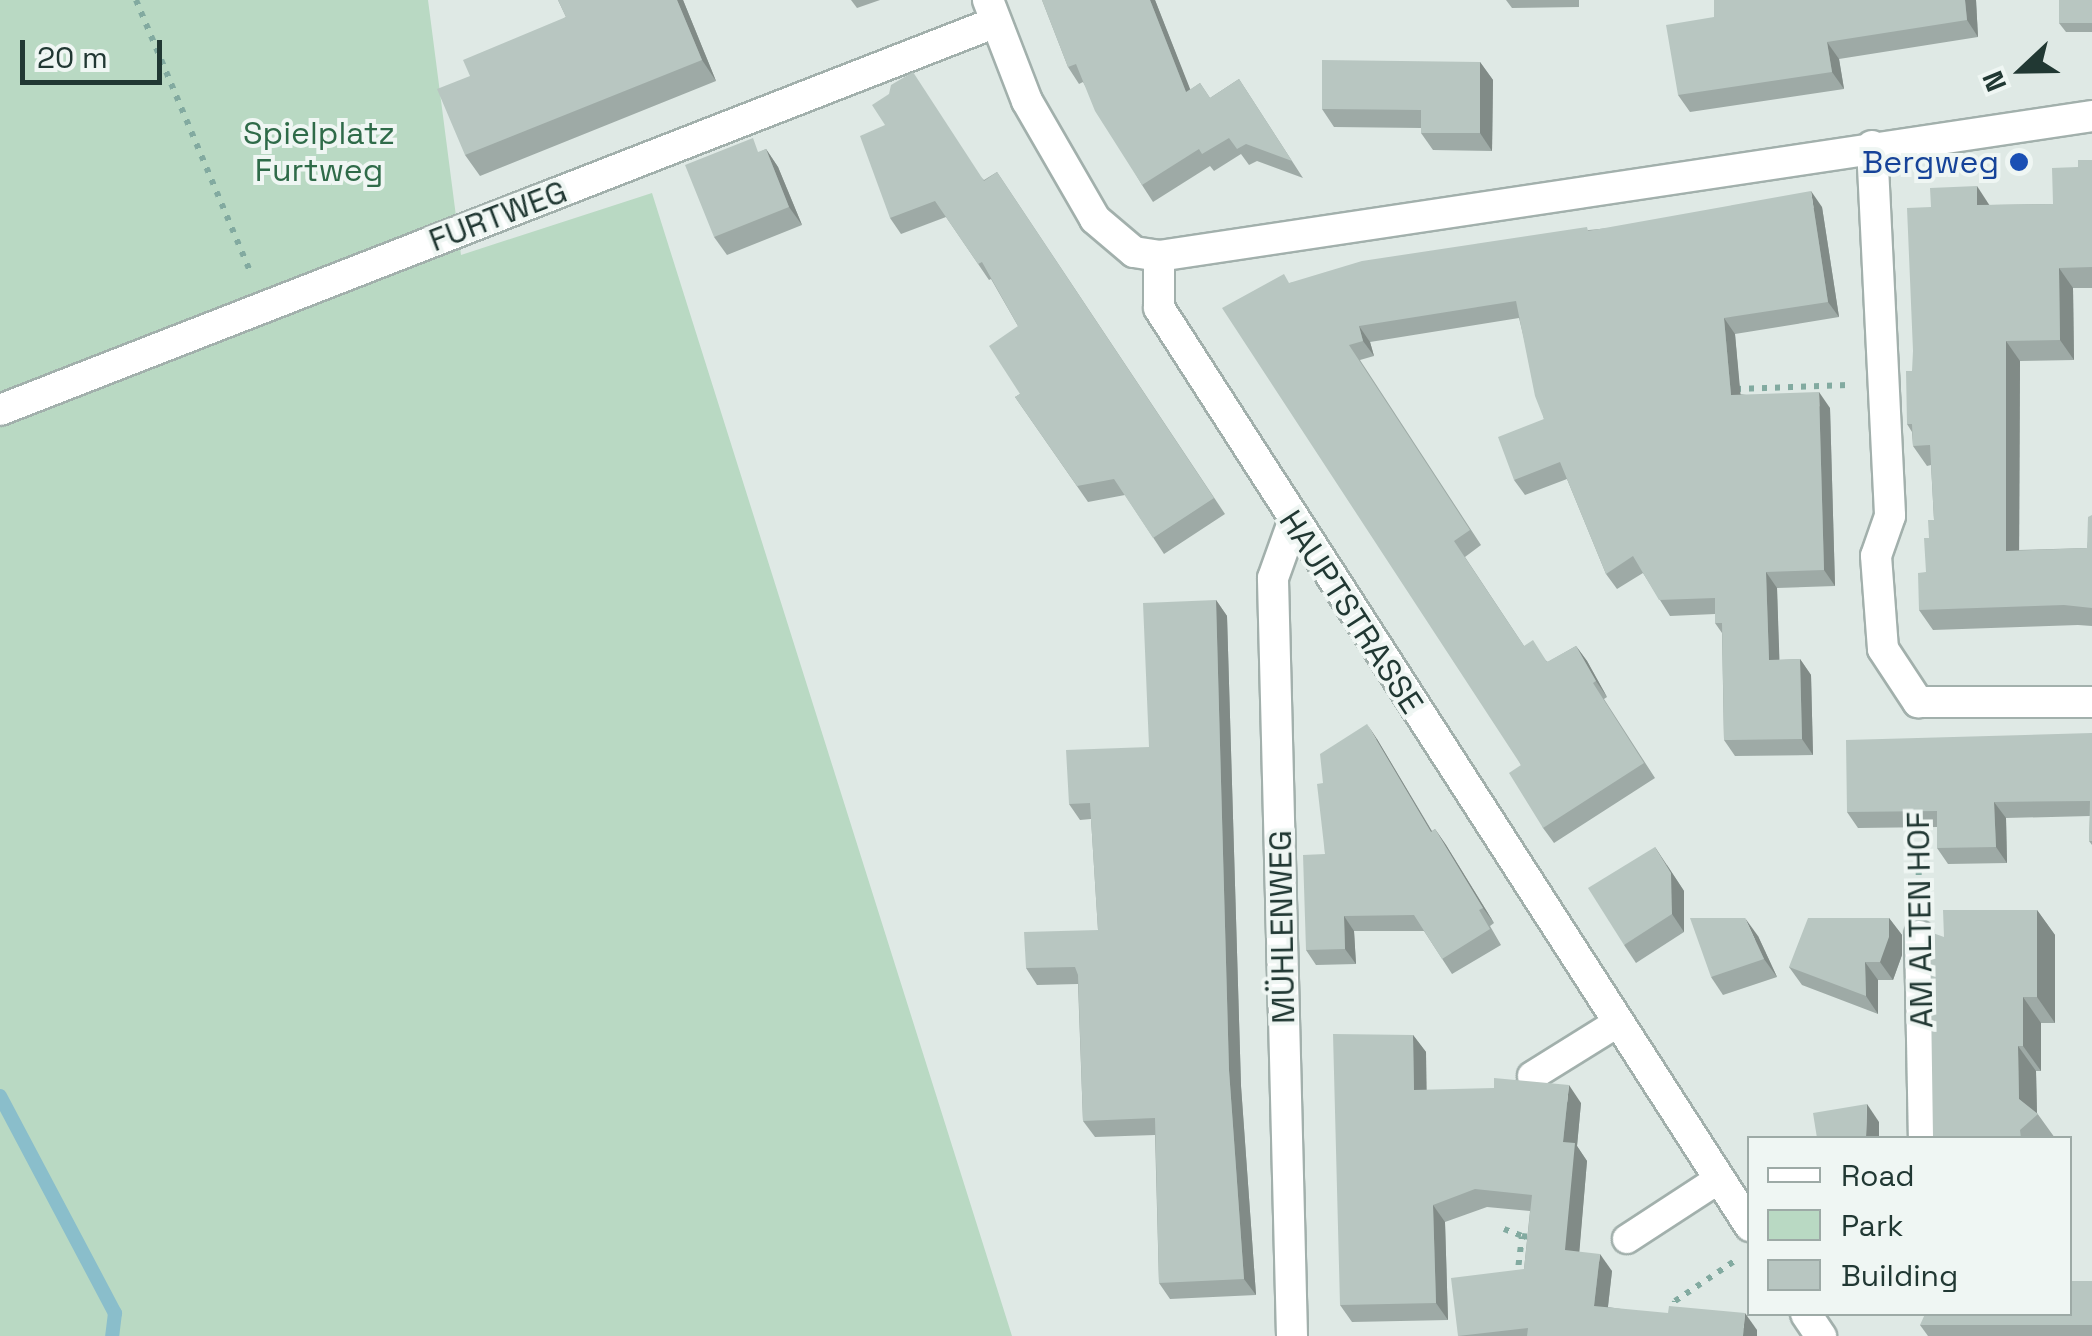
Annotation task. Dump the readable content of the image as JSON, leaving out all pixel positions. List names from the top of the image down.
{
  "streets": {
    "street": ["FURTWEG", "HAUPTSTRASSE", "MÜHLENWEG"],
    "lane": ["AM ALTEN HOF"]
  },
  "crossings": [
    ["HAUPTSTRASSE", "MÜHLENWEG"]
  ],
  "parks": ["Spielplatz Furtweg"],
  "places": ["Bergweg"],
  "legend": ["Road", "Park", "Building"],
  "scale_bar": "20 m",
  "north": "left"
}
